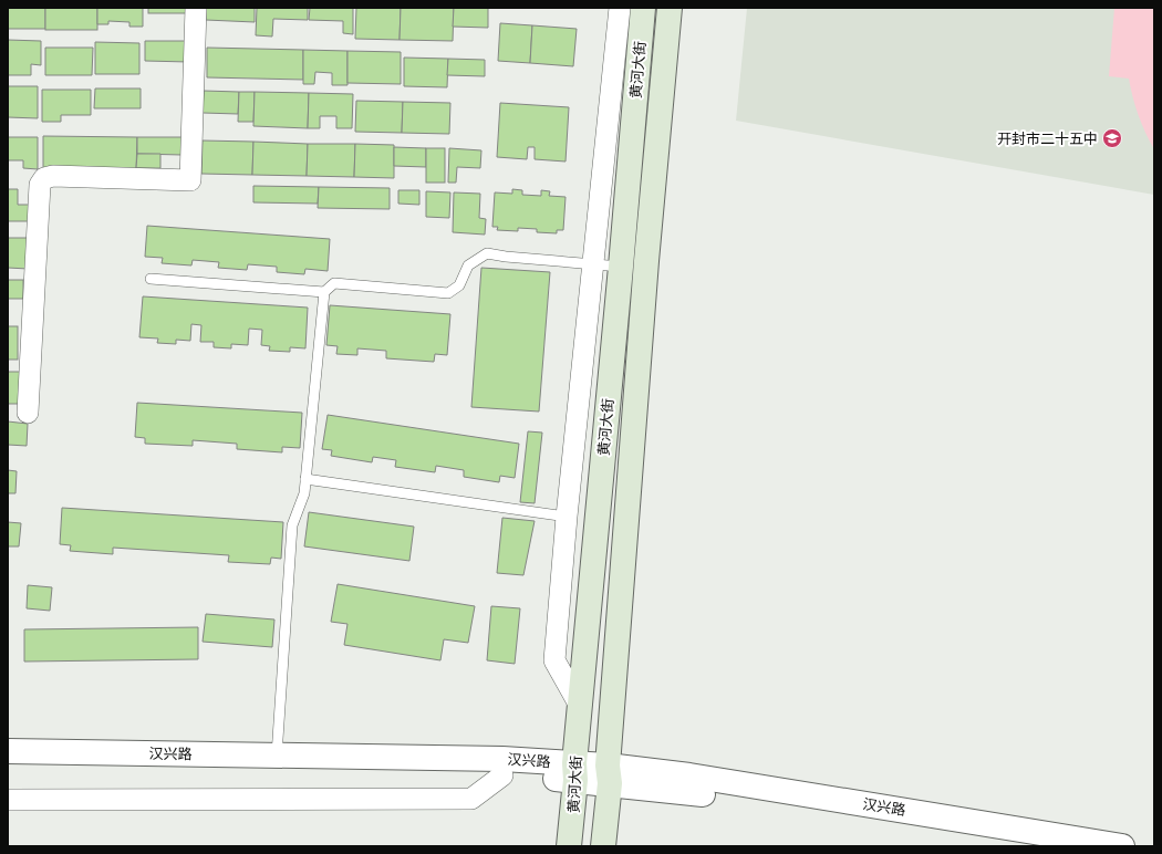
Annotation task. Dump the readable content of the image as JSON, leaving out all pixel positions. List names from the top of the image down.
{
  "streets": {
    "main road": ["黄河大街"],
    "street": ["汉兴路"]
  },
  "crossings": [
    ["黄河大街", "汉兴路"]
  ],
  "places": {
    "school or university": ["开封市二十五中"]
  }
}
